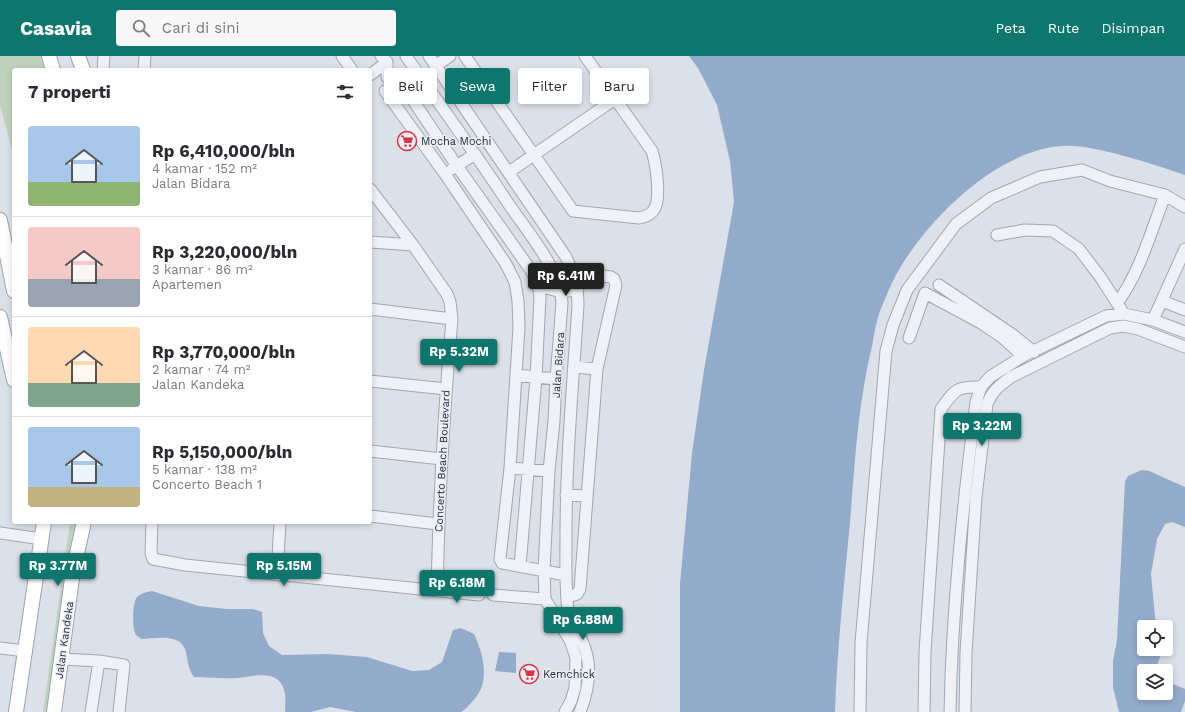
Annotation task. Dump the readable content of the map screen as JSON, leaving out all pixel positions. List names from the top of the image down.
{
  "streets": {
    "main road": ["Jalan Kandeka"],
    "street": ["Jalan Bidara", "Concerto Beach Boulevard"]
  },
  "places": {
    "supermarket": ["Mocha Mochi", "Kemchick"]
  },
  "page": {
    "header": "Casavia",
    "search": "Cari di sini",
    "nav": ["Peta", "Rute", "Disimpan"],
    "chip": [
      "Beli",
      "Sewa",
      "Filter",
      "Baru"
    ],
    "heading": "7 properti",
    "list": [
      {
        "name": "Rp 6,410,000/bln",
        "note": "4 kamar · 152 m² · Jalan Bidara"
      },
      {
        "name": "Rp 3,220,000/bln",
        "note": "3 kamar · 86 m² · Apartemen"
      },
      {
        "name": "Rp 3,770,000/bln",
        "note": "2 kamar · 74 m² · Jalan Kandeka"
      },
      {
        "name": "Rp 5,150,000/bln",
        "note": "5 kamar · 138 m² · Concerto Beach 1"
      }
    ],
    "price": [
      "Rp 6.41M",
      "Rp 5.32M",
      "Rp 3.22M",
      "Rp 3.77M",
      "Rp 5.15M",
      "Rp 6.18M",
      "Rp 6.88M"
    ]
  }
}
